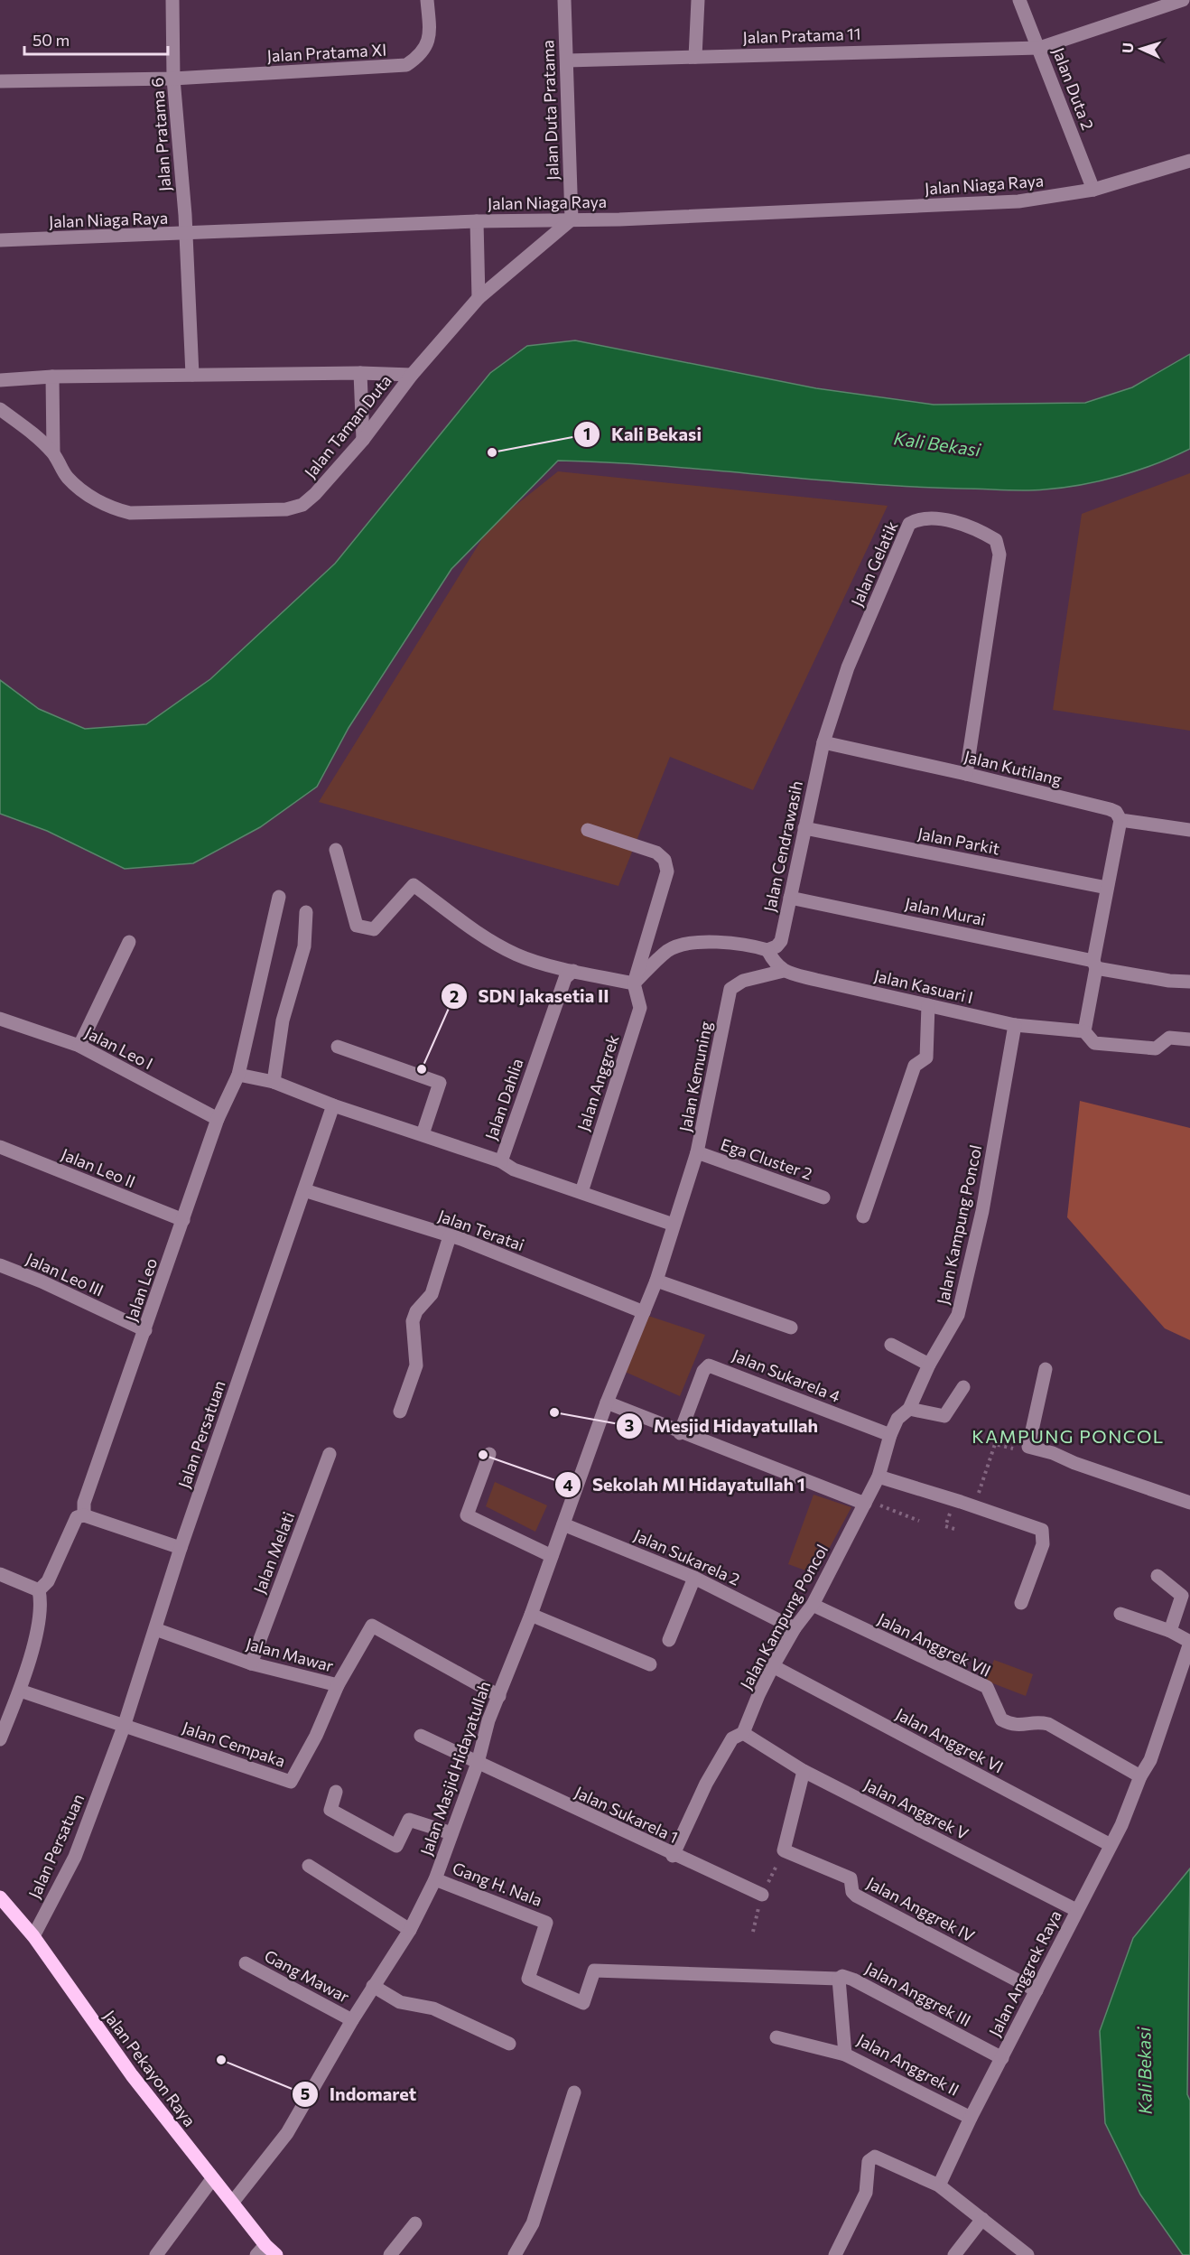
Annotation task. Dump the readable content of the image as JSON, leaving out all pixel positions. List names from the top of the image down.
{
  "streets": {
    "main road": ["Jalan Pekayon Raya"],
    "street": [
      "Jalan Pratama 11",
      "Jalan Pratama XI",
      "Jalan Duta 2",
      "Jalan Duta Pratama",
      "Jalan Pratama 6",
      "Jalan Niaga Raya",
      "Jalan Taman Duta",
      "Jalan Gelatik",
      "Jalan Kutilang",
      "Jalan Parkit",
      "Jalan Cendrawasih",
      "Jalan Murai",
      "Jalan Kasuari I",
      "Jalan Leo I",
      "Jalan Kemuning",
      "Jalan Anggrek",
      "Jalan Dahlia",
      "Ega Cluster 2",
      "Jalan Leo II",
      "Jalan Kampung Poncol",
      "Jalan Teratai",
      "Jalan Leo III",
      "Jalan Leo",
      "Jalan Sukarela 4",
      "Jalan Persatuan",
      "Jalan Melati",
      "Jalan Sukarela 2",
      "Jalan Anggrek VII",
      "Jalan Mawar",
      "Jalan Anggrek VI",
      "Jalan Cempaka",
      "Jalan Masjid Hidayatullah",
      "Jalan Anggrek V",
      "Jalan Sukarela 1",
      "Gang H. Nala",
      "Jalan Anggrek IV",
      "Jalan Anggrek Raya",
      "Gang Mawar",
      "Jalan Anggrek III",
      "Jalan Anggrek II"
    ]
  },
  "crossings": [
    ["Jalan Pratama 11", "Jalan Duta 2"],
    ["Jalan Pratama 11", "Jalan Duta Pratama"],
    ["Jalan Pratama XI", "Jalan Pratama 6"],
    ["Jalan Duta 2", "Jalan Niaga Raya"],
    ["Jalan Duta Pratama", "Jalan Niaga Raya"],
    ["Jalan Duta Pratama", "Jalan Taman Duta"],
    ["Jalan Pratama 6", "Jalan Niaga Raya"],
    ["Jalan Niaga Raya", "Jalan Taman Duta"],
    ["Jalan Gelatik", "Jalan Kutilang"],
    ["Jalan Gelatik", "Jalan Cendrawasih"],
    ["Jalan Kutilang", "Jalan Cendrawasih"],
    ["Jalan Parkit", "Jalan Cendrawasih"],
    ["Jalan Cendrawasih", "Jalan Murai"],
    ["Jalan Kasuari I", "Jalan Kemuning"],
    ["Jalan Kasuari I", "Jalan Kampung Poncol"],
    ["Jalan Leo I", "Jalan Leo"],
    ["Jalan Kemuning", "Jalan Dahlia"],
    ["Jalan Kemuning", "Ega Cluster 2"],
    ["Jalan Kemuning", "Jalan Masjid Hidayatullah"],
    ["Jalan Anggrek", "Jalan Dahlia"],
    ["Jalan Leo II", "Jalan Leo"],
    ["Jalan Kampung Poncol", "Jalan Sukarela 4"],
    ["Jalan Kampung Poncol", "Jalan Sukarela 2"],
    ["Jalan Kampung Poncol", "Jalan Anggrek VII"],
    ["Jalan Kampung Poncol", "Jalan Anggrek VI"],
    ["Jalan Kampung Poncol", "Jalan Anggrek V"],
    ["Jalan Kampung Poncol", "Jalan Sukarela 1"],
    ["Jalan Teratai", "Jalan Persatuan"],
    ["Jalan Teratai", "Jalan Masjid Hidayatullah"],
    ["Jalan Leo III", "Jalan Leo"],
    ["Jalan Persatuan", "Jalan Mawar"],
    ["Jalan Persatuan", "Jalan Cempaka"],
    ["Jalan Persatuan", "Jalan Pekayon Raya"],
    ["Jalan Melati", "Jalan Mawar"],
    ["Jalan Sukarela 2", "Jalan Masjid Hidayatullah"],
    ["Jalan Anggrek VII", "Jalan Anggrek Raya"],
    ["Jalan Mawar", "Jalan Cempaka"],
    ["Jalan Mawar", "Jalan Masjid Hidayatullah"],
    ["Jalan Anggrek VI", "Jalan Anggrek Raya"],
    ["Jalan Masjid Hidayatullah", "Jalan Sukarela 1"],
    ["Jalan Masjid Hidayatullah", "Gang H. Nala"],
    ["Jalan Masjid Hidayatullah", "Gang Mawar"],
    ["Jalan Masjid Hidayatullah", "Jalan Pekayon Raya"],
    ["Jalan Anggrek V", "Jalan Anggrek IV"],
    ["Jalan Anggrek V", "Jalan Anggrek Raya"],
    ["Gang H. Nala", "Jalan Anggrek III"],
    ["Gang H. Nala", "Jalan Anggrek II"],
    ["Jalan Anggrek IV", "Jalan Anggrek Raya"],
    ["Jalan Anggrek Raya", "Jalan Anggrek III"],
    ["Jalan Anggrek Raya", "Jalan Anggrek II"],
    ["Jalan Anggrek III", "Jalan Anggrek II"]
  ],
  "districts": ["KAMPUNG PONCOL"],
  "water": ["Kali Bekasi"],
  "places": [
    "Kali Bekasi",
    "SDN Jakasetia II",
    "Mesjid Hidayatullah",
    "Sekolah MI Hidayatullah 1",
    "Indomaret"
  ],
  "scale_bar": "50 m",
  "north": "left"
}
